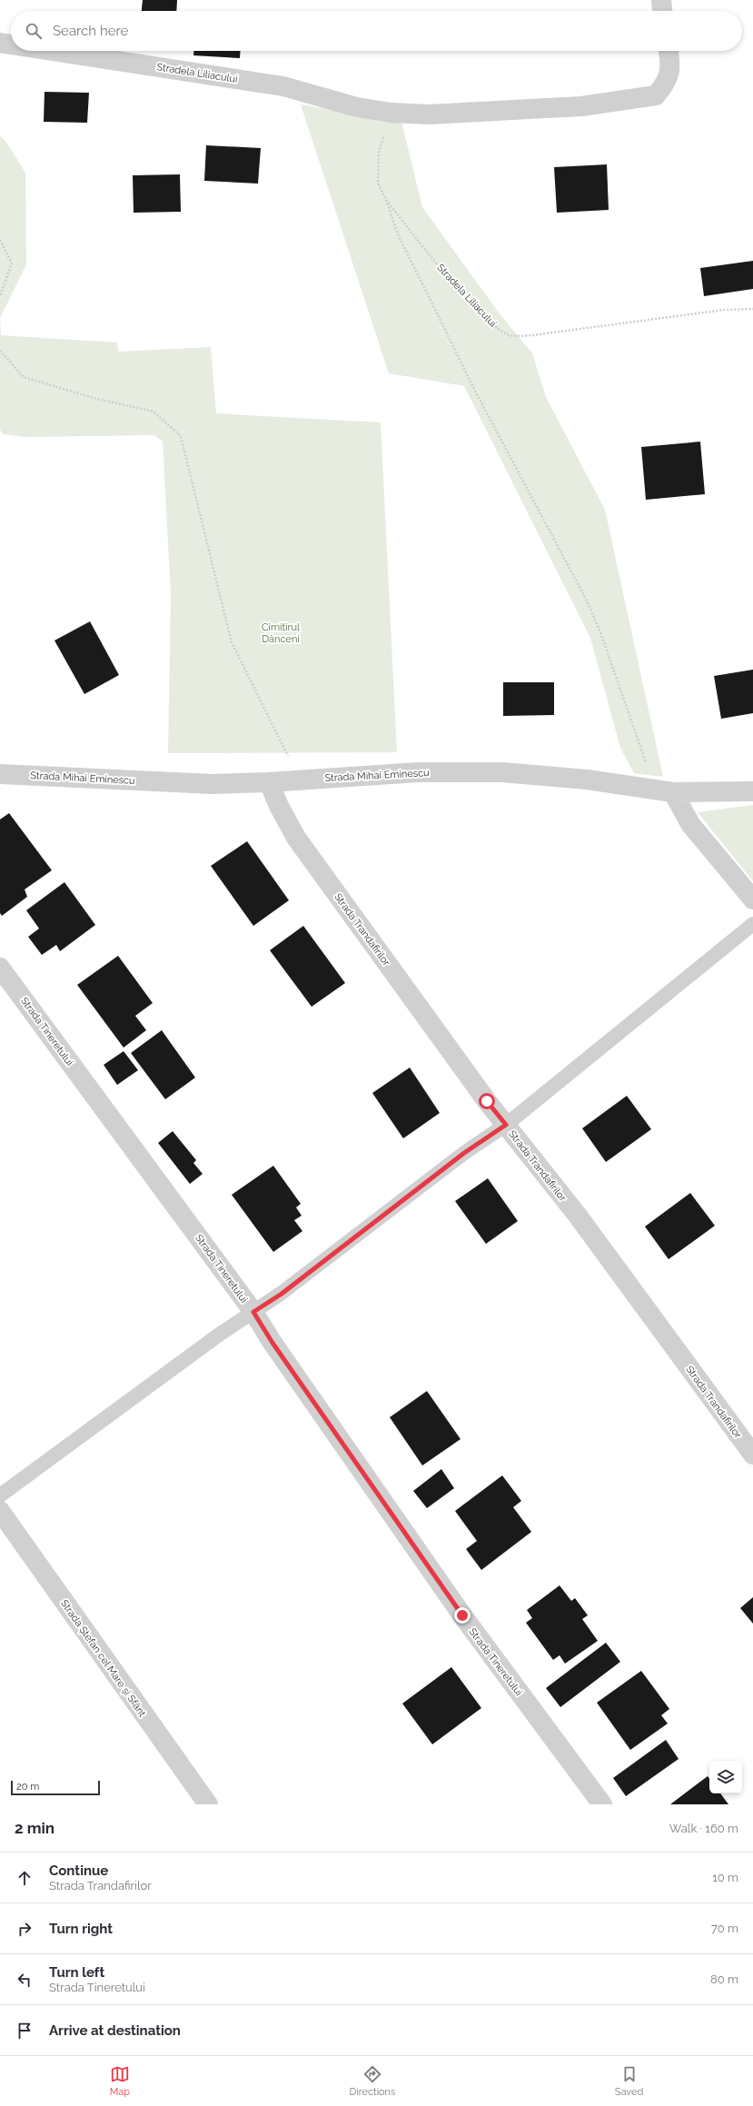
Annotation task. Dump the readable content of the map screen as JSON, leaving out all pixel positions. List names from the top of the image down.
{
  "streets": {
    "street": [
      "Stradela Liliacului",
      "Strada Mihai Eminescu",
      "Strada Trandafirilor",
      "Strada Tineretului",
      "Strada Ștefan cel Mare și Sfânt"
    ]
  },
  "crossings": [
    ["Strada Mihai Eminescu", "Strada Trandafirilor"]
  ],
  "parks": ["Cimitirul Dănceni"],
  "scale_bar": "20 m",
  "page": {
    "search": "Search here",
    "scale": "20 m",
    "heading": ["2 min", "Walk · 160 m"],
    "list": [
      ["Continue", "Strada Trandafirilor", "10 m"],
      ["Turn right", "70 m"],
      ["Turn left", "Strada Tineretului", "80 m"],
      "Arrive at destination"
    ],
    "nav": ["Map", "Directions", "Saved"]
  }
}
